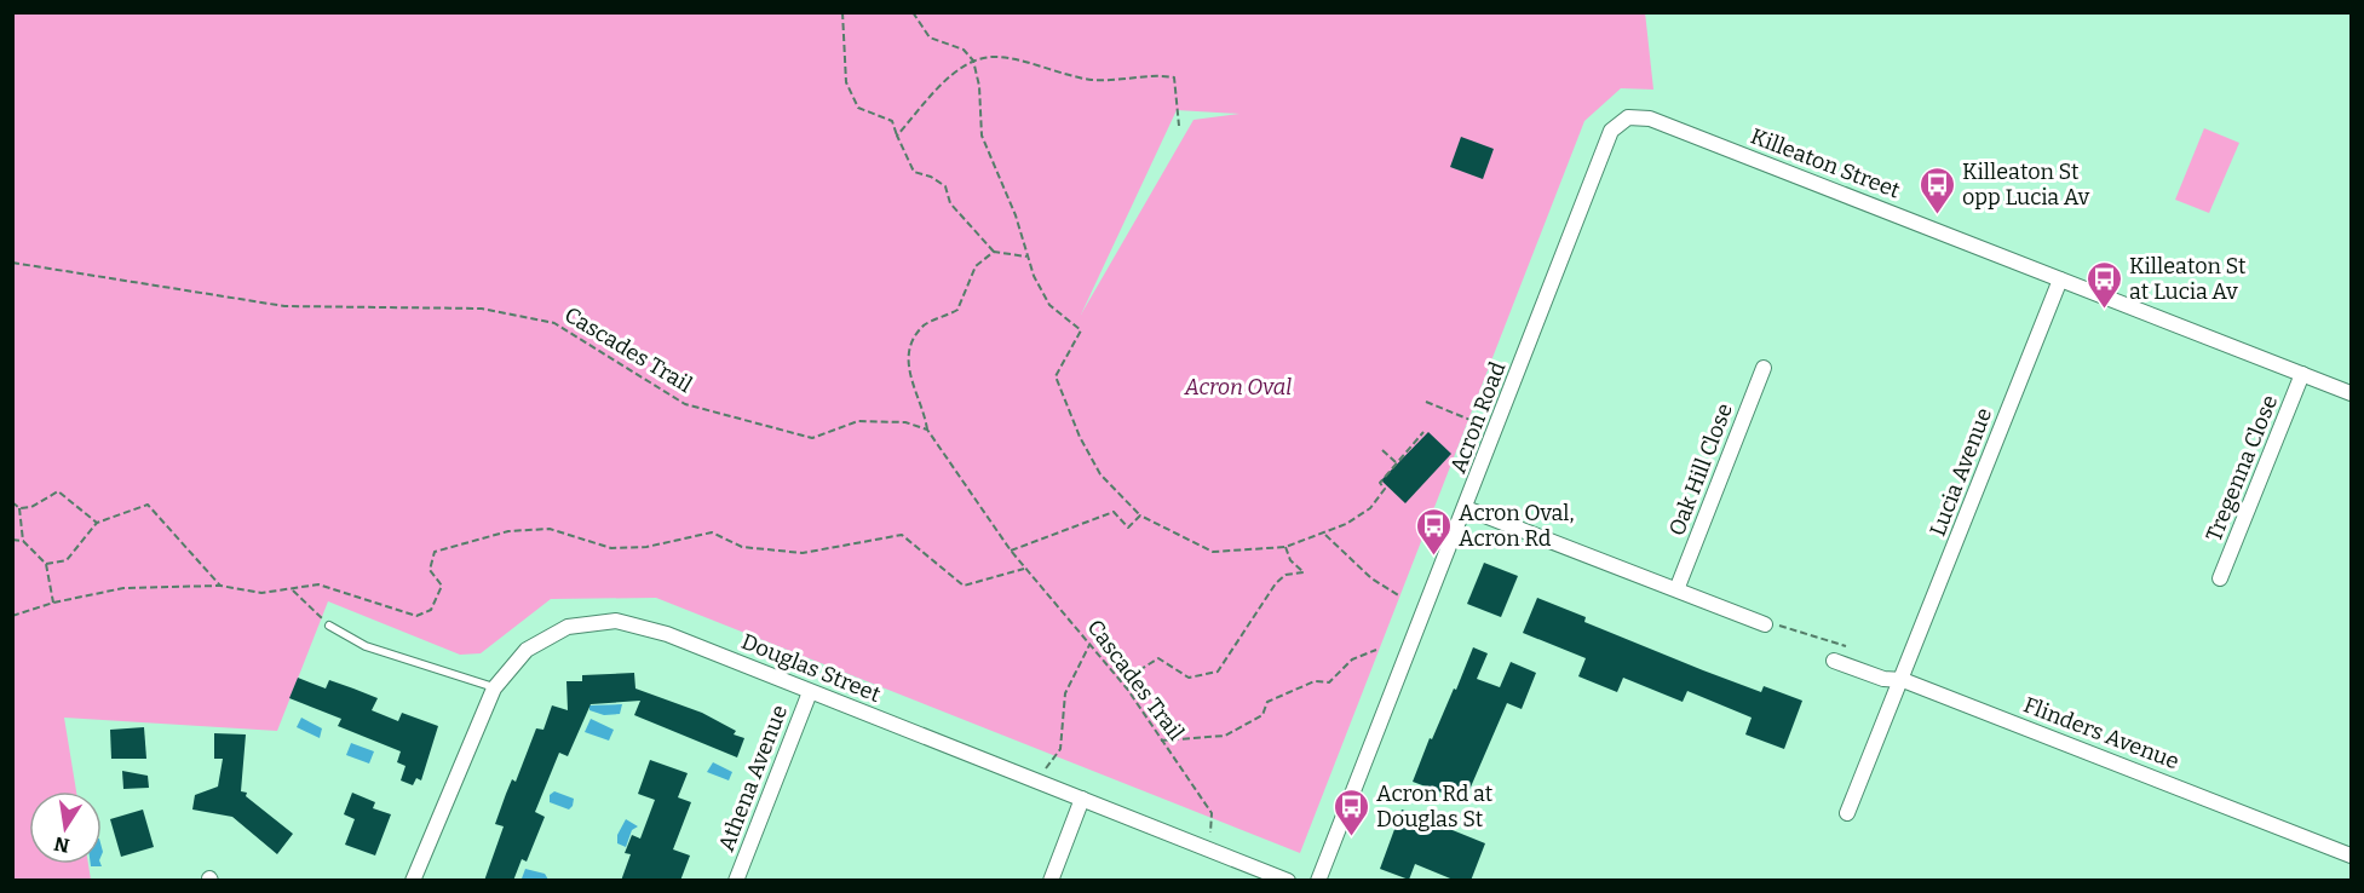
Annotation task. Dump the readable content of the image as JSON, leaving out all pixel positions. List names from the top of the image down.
{
  "streets": {
    "street": [
      "Killeaton Street",
      "Acron Road",
      "Tregenna Close",
      "Oak Hill Close",
      "Lucia Avenue",
      "Douglas Street",
      "Flinders Avenue",
      "Athena Avenue"
    ],
    "path": ["Cascades Trail"]
  },
  "crossings": [
    ["Killeaton Street", "Acron Road"],
    ["Killeaton Street", "Tregenna Close"],
    ["Killeaton Street", "Lucia Avenue"],
    ["Cascades Trail", "Douglas Street"],
    ["Lucia Avenue", "Flinders Avenue"],
    ["Douglas Street", "Athena Avenue"]
  ],
  "parks": ["Acron Oval"],
  "places": {
    "bus stop": [
      "Killeaton St opp Lucia Av",
      "Killeaton St at Lucia Av",
      "Acron Oval, Acron Rd",
      "Acron Rd at Douglas St"
    ]
  },
  "north": "bottom"
}
